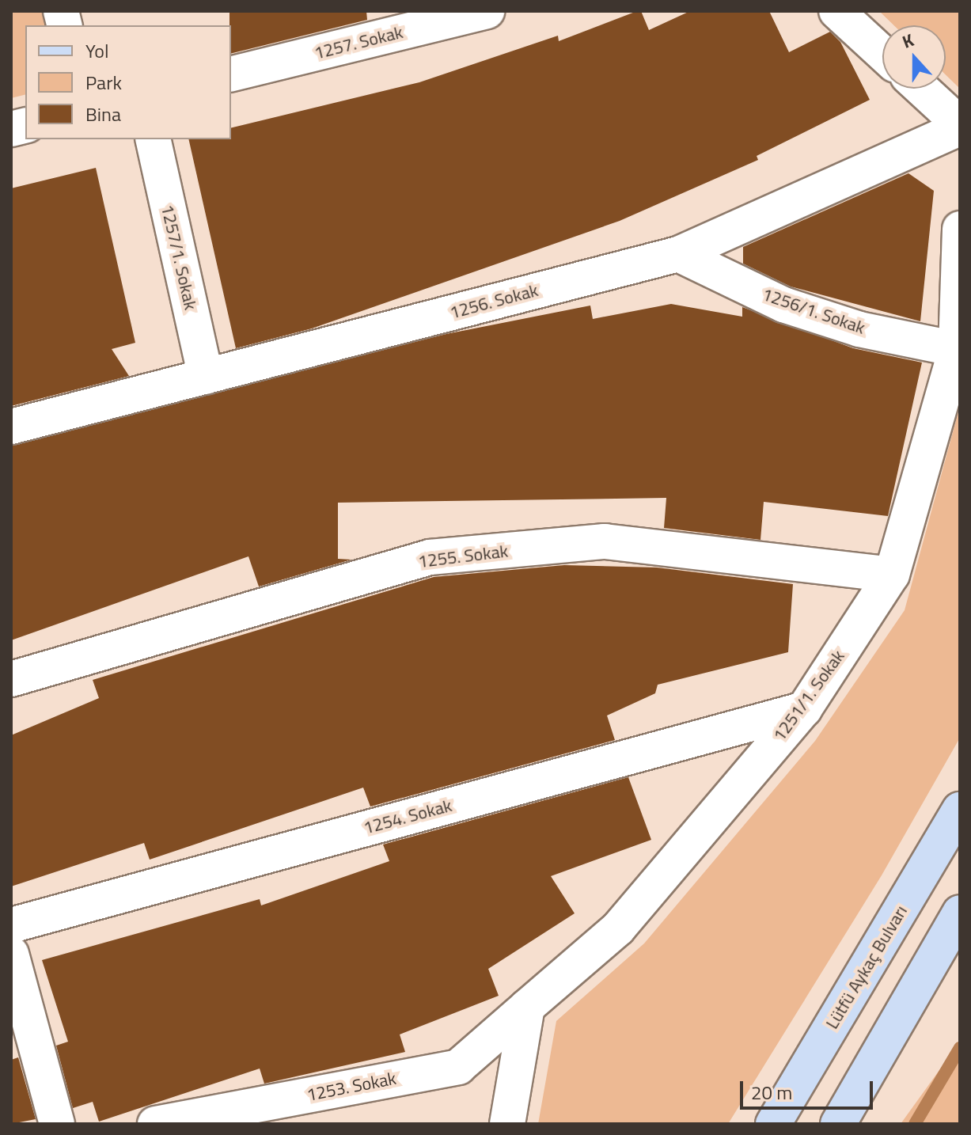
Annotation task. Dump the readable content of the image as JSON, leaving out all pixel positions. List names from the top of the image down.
{
  "streets": {
    "main road": ["Lütfü Aykaç Bulvarı"],
    "street": [
      "1257. Sokak",
      "1257/1. Sokak",
      "1256. Sokak",
      "1256/1. Sokak",
      "1255. Sokak",
      "1251/1. Sokak",
      "1254. Sokak",
      "1253. Sokak"
    ]
  },
  "crossings": [
    ["1257/1. Sokak", "1256. Sokak"],
    ["1256. Sokak", "1256/1. Sokak"],
    ["1256/1. Sokak", "1251/1. Sokak"],
    ["1255. Sokak", "1251/1. Sokak"],
    ["1251/1. Sokak", "1254. Sokak"],
    ["1251/1. Sokak", "1253. Sokak"]
  ],
  "legend": ["Yol", "Park", "Bina"],
  "scale_bar": "20 m",
  "north": "top"
}
